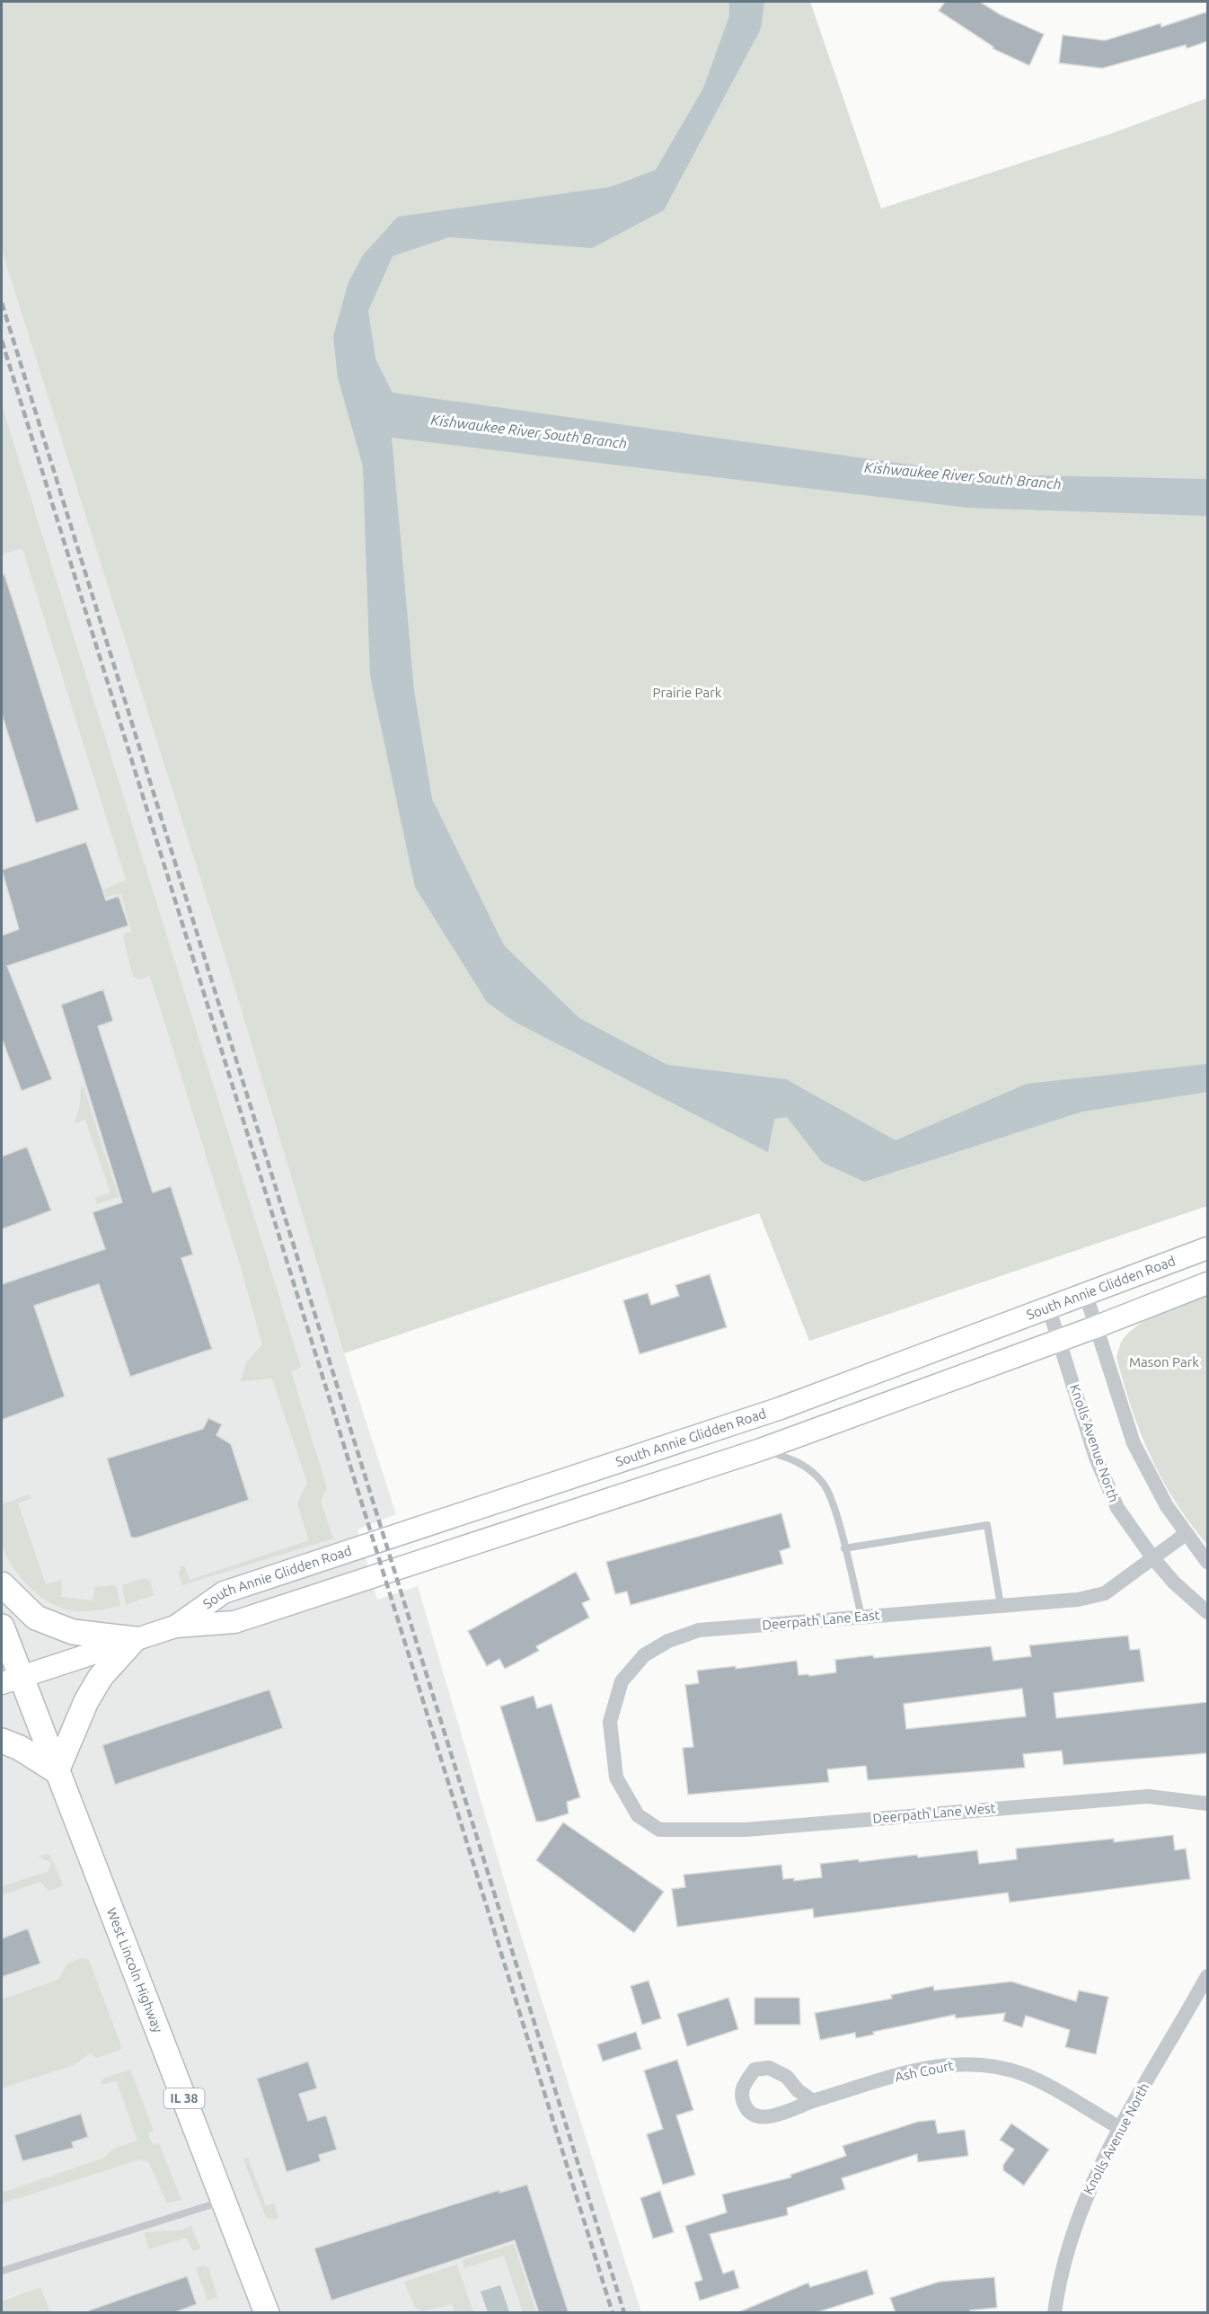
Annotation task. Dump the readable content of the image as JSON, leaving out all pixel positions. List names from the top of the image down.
{
  "streets": {
    "main road": ["South Annie Glidden Road", "West Lincoln Highway", "IL 38"],
    "street": [
      "Knolls Avenue North",
      "Deerpath Lane East",
      "Deerpath Lane West",
      "Ash Court"
    ]
  },
  "crossings": [
    ["South Annie Glidden Road", "Knolls Avenue North"],
    ["South Annie Glidden Road", "West Lincoln Highway"],
    ["Knolls Avenue North", "Deerpath Lane East"],
    ["Knolls Avenue North", "Ash Court"],
    ["Deerpath Lane East", "Deerpath Lane West"]
  ],
  "water": ["Kishwaukee River South Branch"],
  "parks": ["Prairie Park", "Mason Park"]
}
